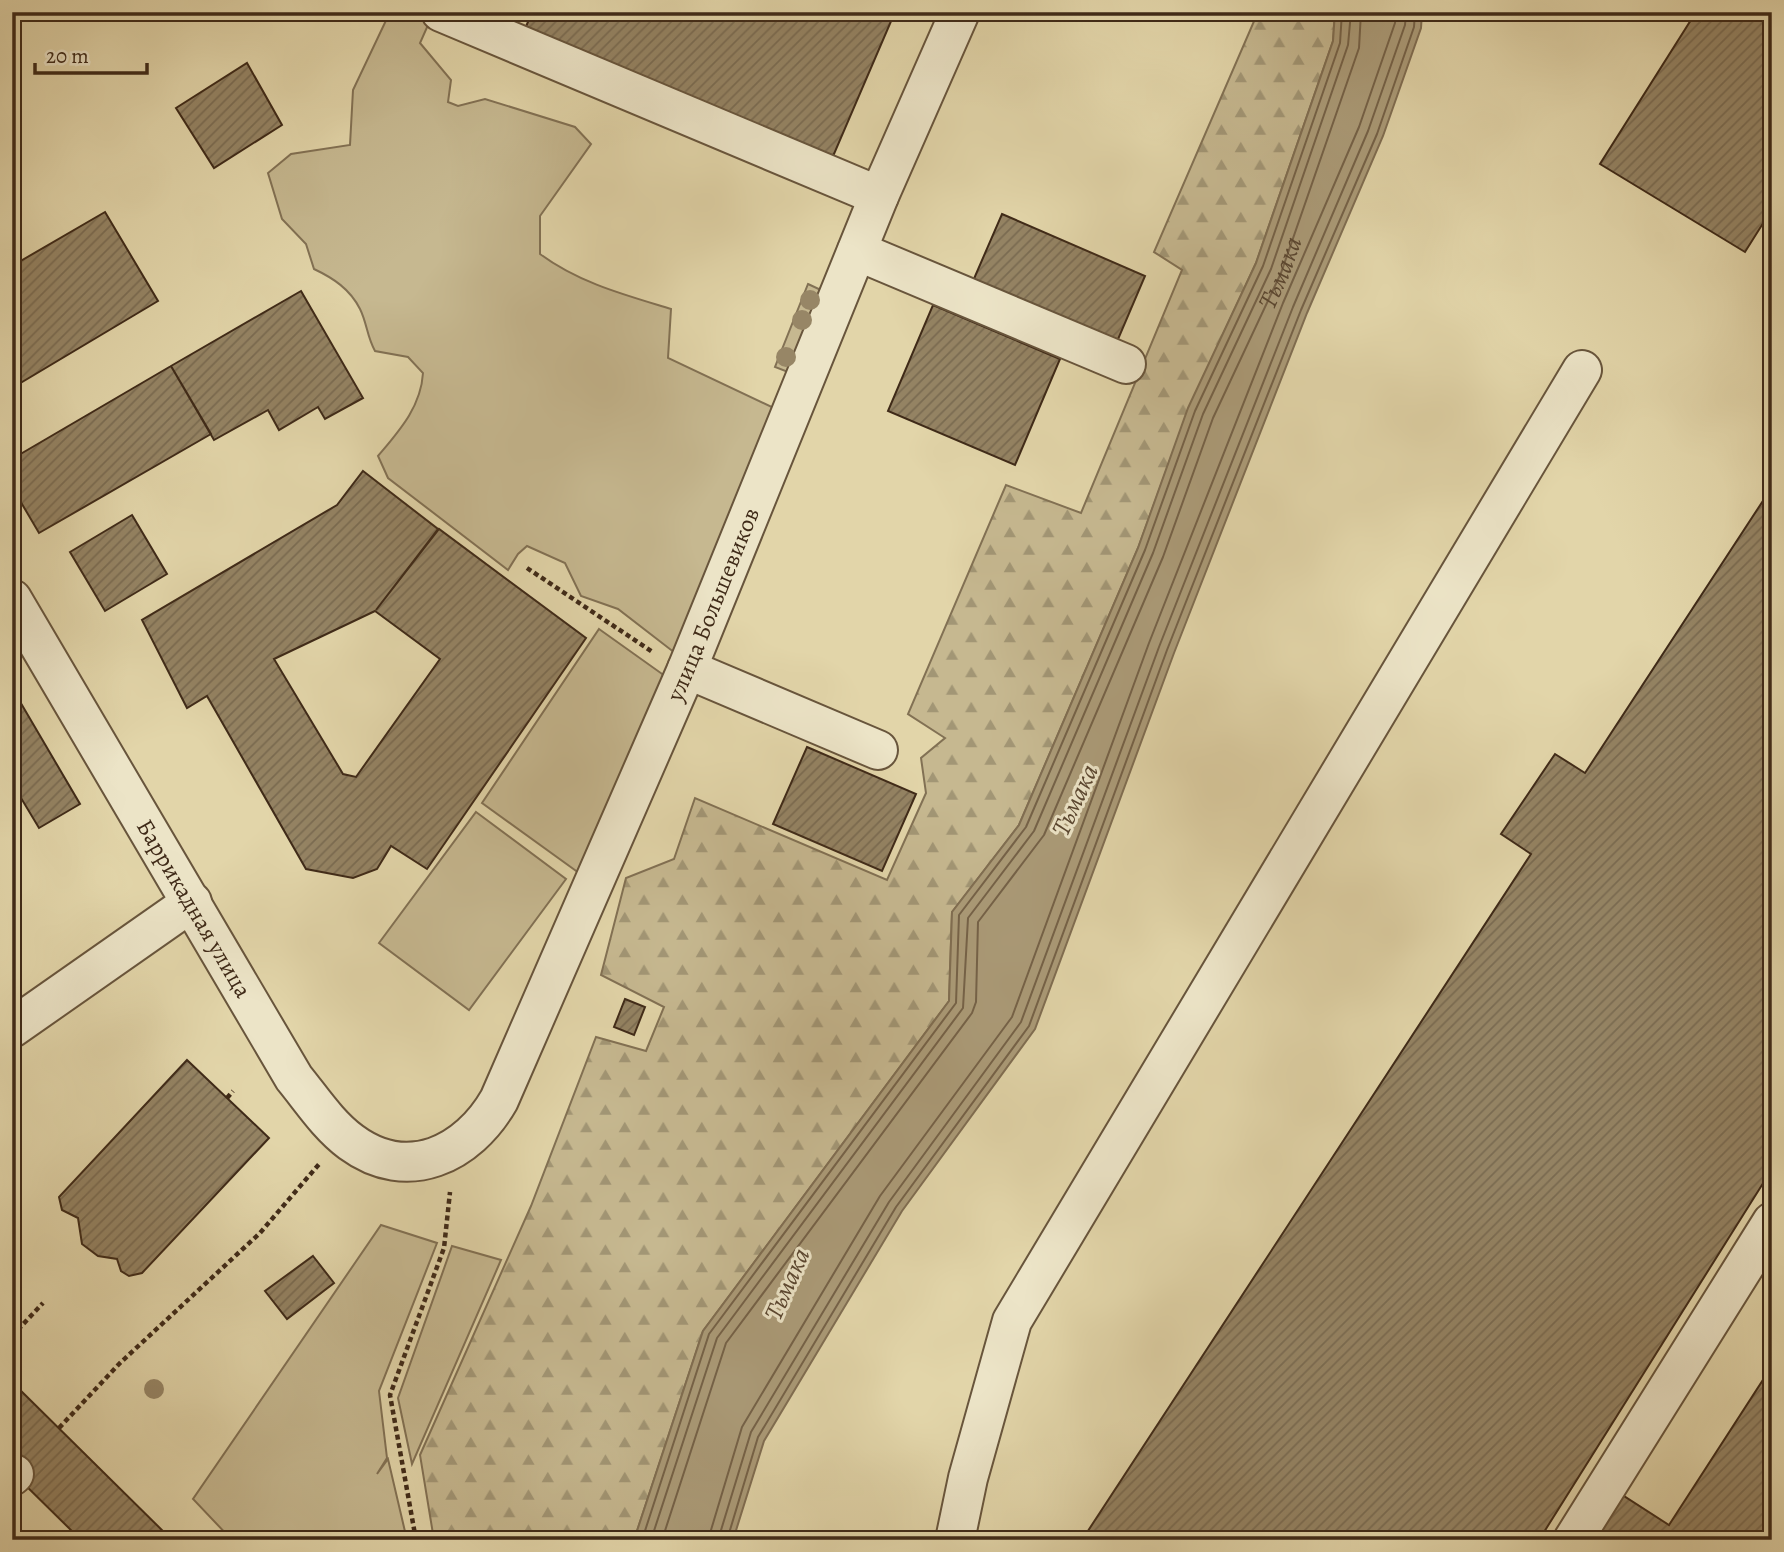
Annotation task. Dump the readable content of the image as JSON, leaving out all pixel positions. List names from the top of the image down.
{
  "streets": {
    "street": ["улица Большевиков", "Баррикадная улица"]
  },
  "crossings": [
    ["улица Большевиков", "Баррикадная улица"]
  ],
  "water": ["Тьмака"],
  "scale_bar": "20 m"
}
